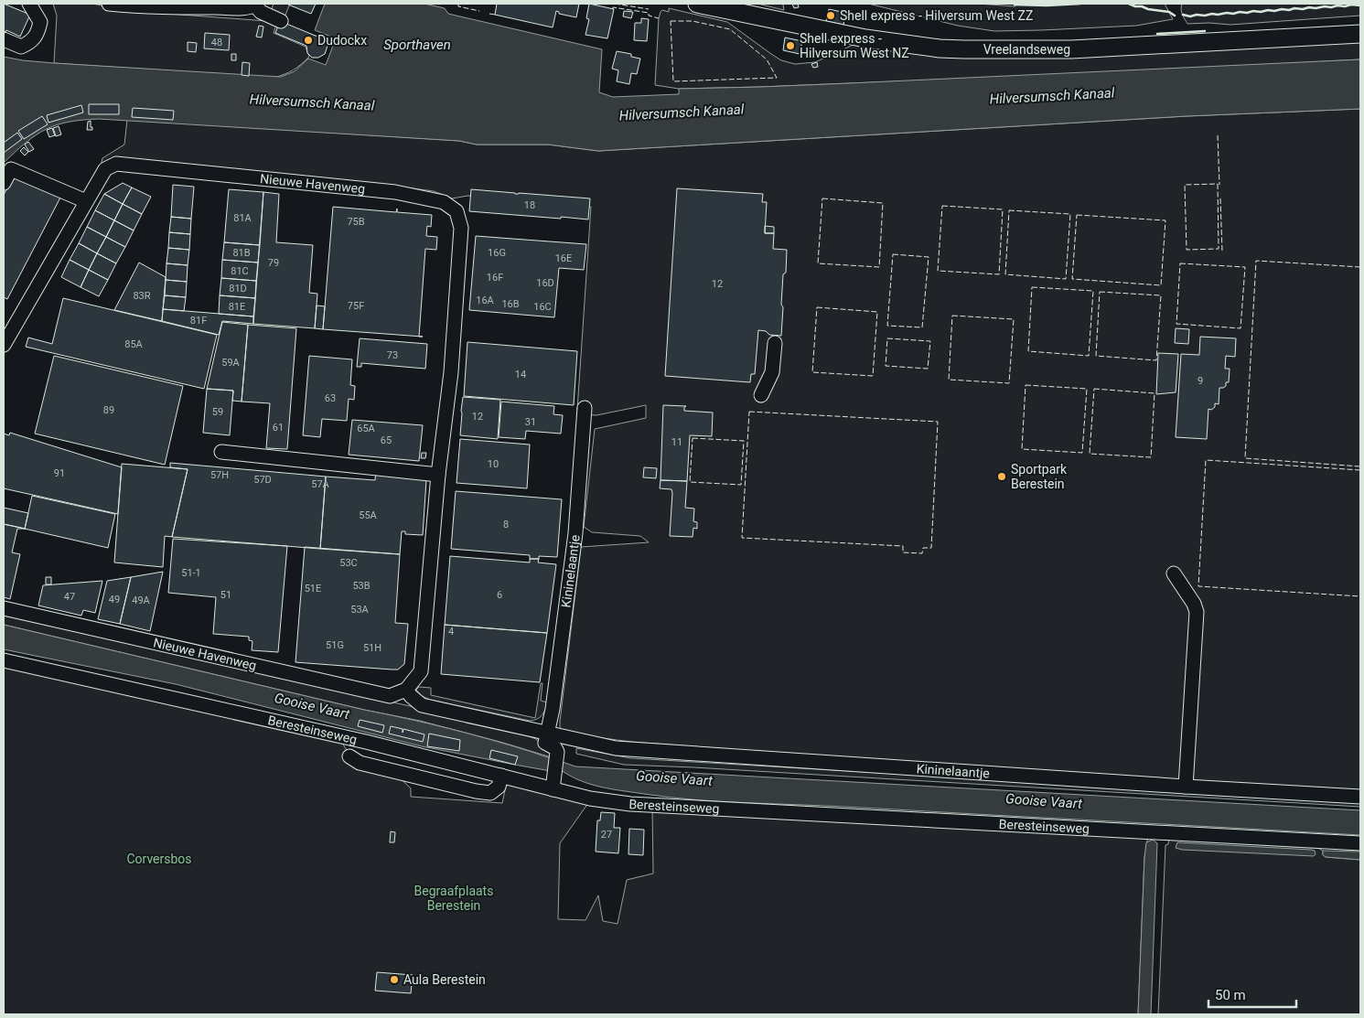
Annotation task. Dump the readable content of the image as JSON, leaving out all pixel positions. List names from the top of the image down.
{
  "streets": {
    "main road": ["Vreelandseweg"],
    "street": ["Nieuwe Havenweg", "Kininelaantje", "Beresteinseweg"]
  },
  "water": ["Sporthaven", "Hilversumsch Kanaal", "Gooise Vaart"],
  "parks": ["Corversbos", "Begraafplaats Berestein"],
  "places": [
    "Shell express - Hilversum West ZZ",
    "Dudockx",
    "Shell express - Hilversum West NZ",
    "Sportpark Berestein",
    "Aula Berestein"
  ],
  "house_numbers": [
    "48",
    "18",
    "81A",
    "75B",
    "81B",
    "16G",
    "16E",
    "79",
    "81C",
    "16F",
    "16D",
    "12",
    "81D",
    "83R",
    "16A",
    "16B",
    "75F",
    "81E",
    "16C",
    "81F",
    "85A",
    "73",
    "59A",
    "14",
    "9",
    "63",
    "89",
    "59",
    "12",
    "31",
    "61",
    "65A",
    "65",
    "11",
    "10",
    "91",
    "57H",
    "57D",
    "57A",
    "55A",
    "8",
    "53C",
    "51-1",
    "53B",
    "51E",
    "51",
    "6",
    "47",
    "49",
    "49A",
    "53A",
    "4",
    "51G",
    "51H",
    "27"
  ],
  "scale_bar": "50 m"
}
